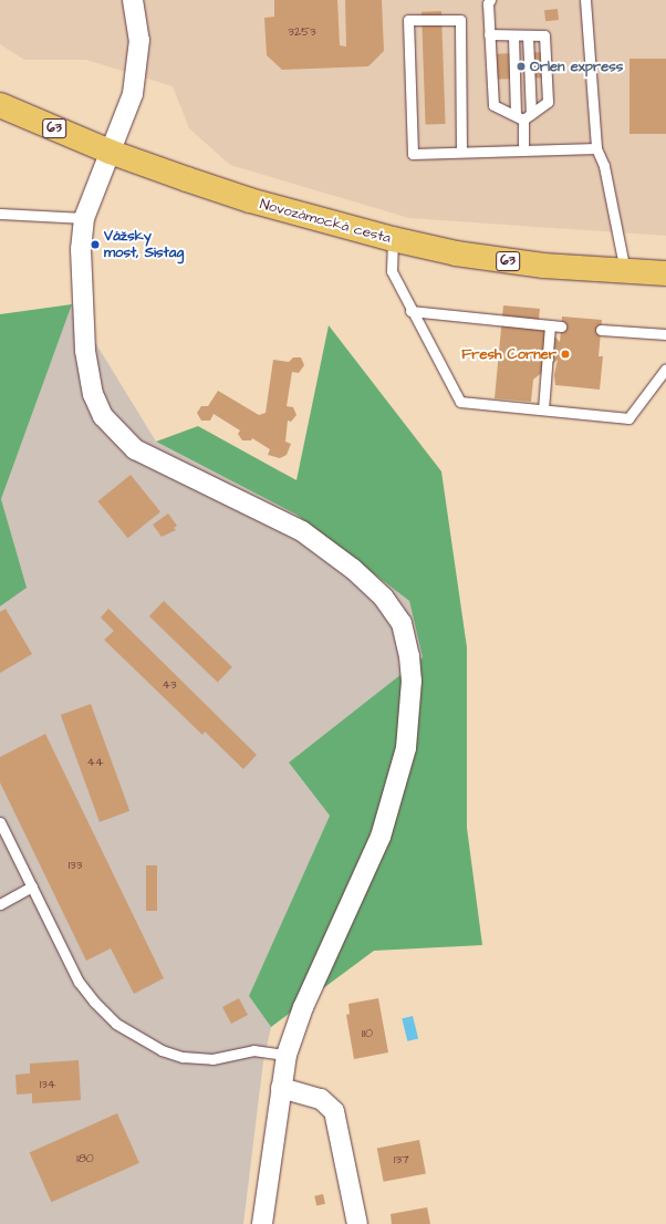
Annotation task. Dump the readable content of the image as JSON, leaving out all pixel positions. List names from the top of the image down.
{
  "streets": {
    "main road": ["63", "Novozámocká cesta"]
  },
  "places": ["Orlen express", "Vážsky most, Sistag", "Fresh Corner"],
  "house_numbers": [
    "3253",
    "43",
    "44",
    "133",
    "110",
    "134",
    "180",
    "137"
  ]
}
